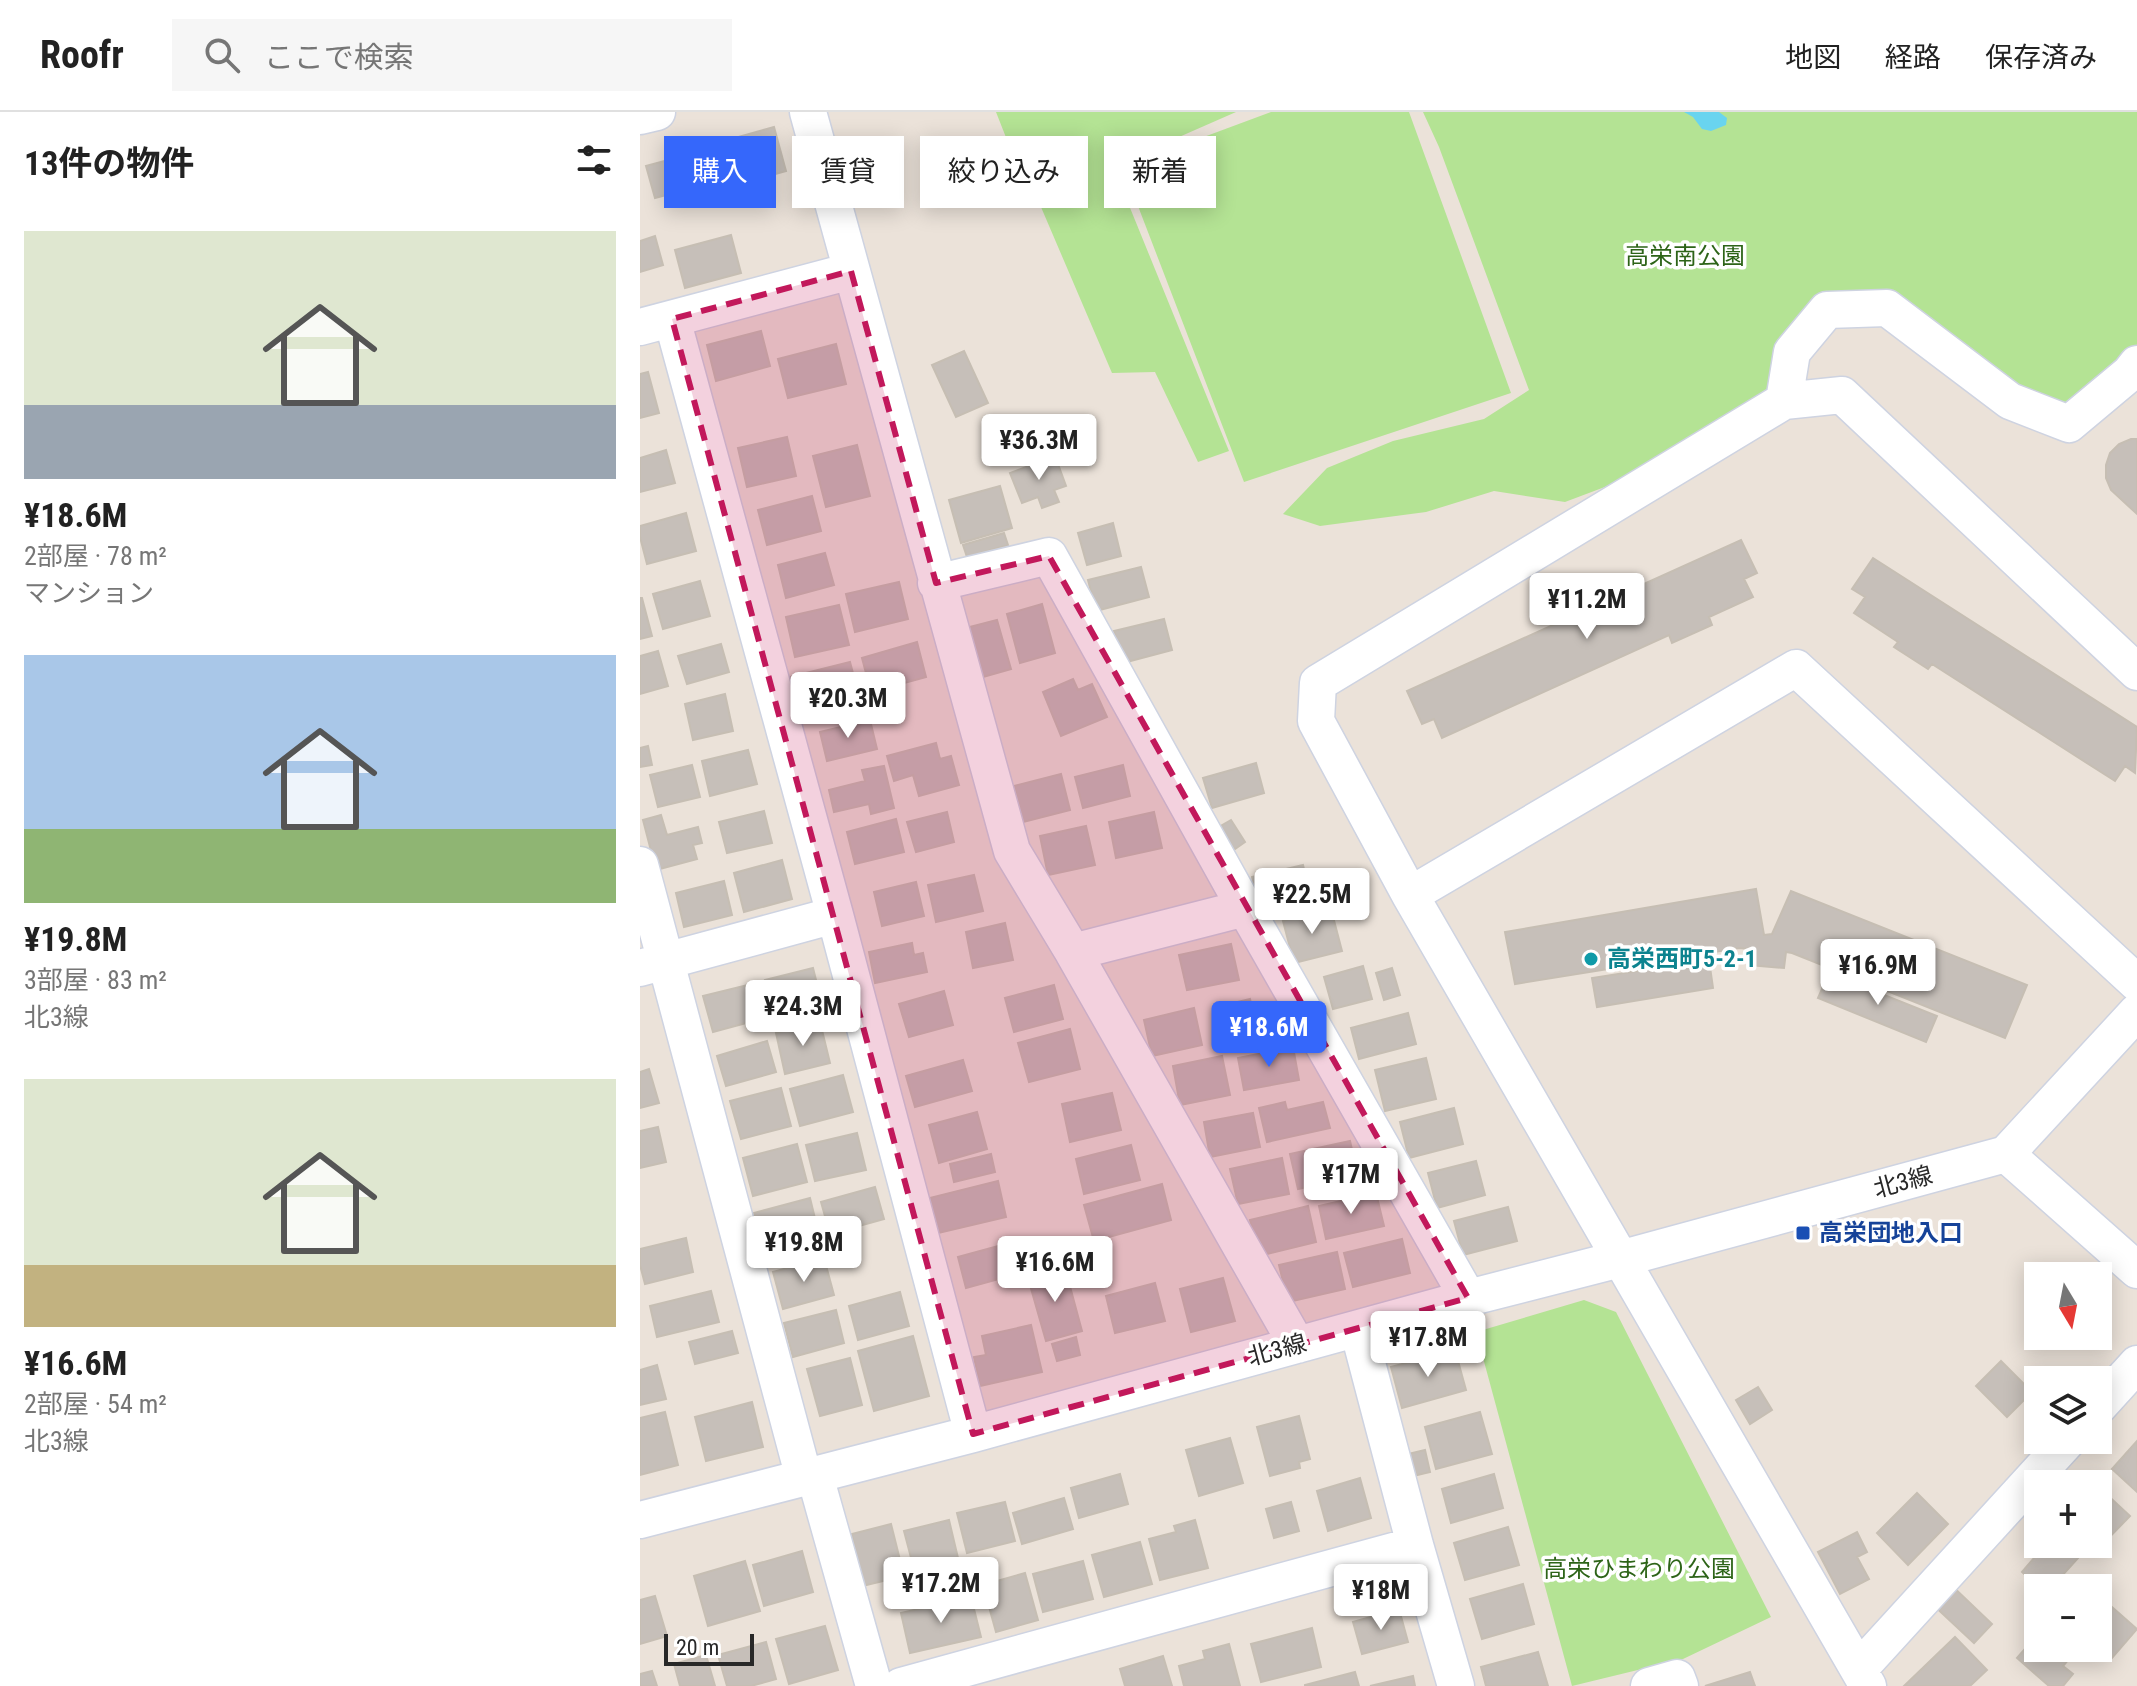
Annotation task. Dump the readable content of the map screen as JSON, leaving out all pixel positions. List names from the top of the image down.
{
  "streets": {
    "street": ["北3線"]
  },
  "parks": ["高栄南公園", "高栄ひまわり公園"],
  "places": {
    "other": ["高栄西町5-2-1"],
    "transit": ["高栄団地入口"]
  },
  "scale_bar": "20 m",
  "north": "bottom",
  "page": {
    "header": "Roofr",
    "search": "ここで検索",
    "nav": ["地図", "経路", "保存済み"],
    "heading": "13件の物件",
    "chip": [
      "購入",
      "賃貸",
      "絞り込み",
      "新着"
    ],
    "list": [
      {
        "name": "¥18.6M",
        "note": "2部屋 · 78 m² · マンション"
      },
      {
        "name": "¥19.8M",
        "note": "3部屋 · 83 m² · 北3線"
      },
      {
        "name": "¥16.6M",
        "note": "2部屋 · 54 m² · 北3線"
      }
    ],
    "price": [
      "¥36.3M",
      "¥11.2M",
      "¥20.3M",
      "¥22.5M",
      "¥16.9M",
      "¥24.3M",
      "¥18.6M",
      "¥17M",
      "¥19.8M",
      "¥16.6M",
      "¥17.8M",
      "¥17.2M",
      "¥18M"
    ],
    "map_buttons": ["+", "−"],
    "scale": "20 m"
  }
}
